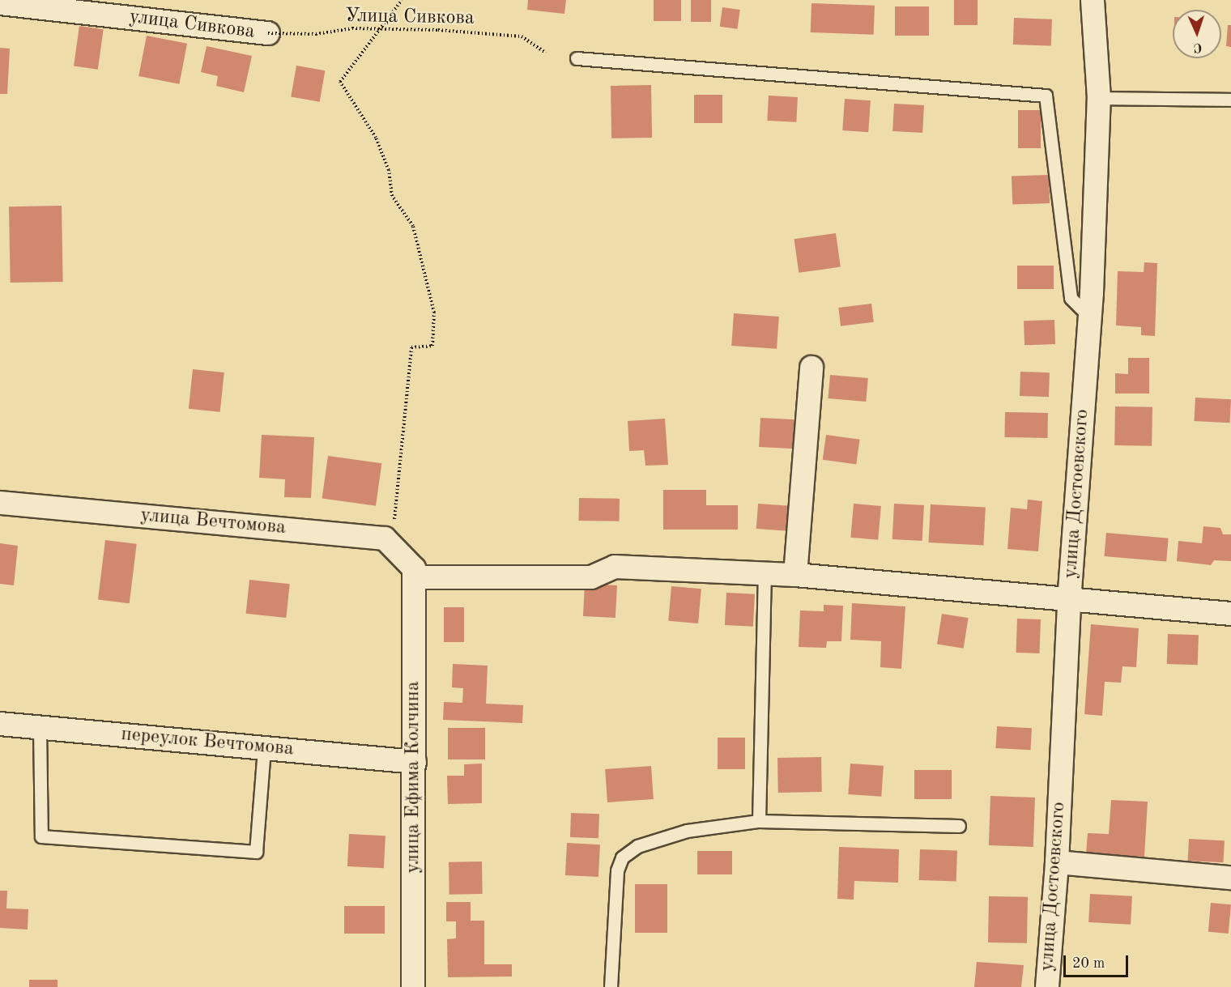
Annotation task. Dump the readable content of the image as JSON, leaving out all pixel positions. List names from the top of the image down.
{
  "streets": {
    "street": [
      "улица Сивкова",
      "улица Достоевского",
      "улица Вечтомова",
      "переулок Вечтомова",
      "улица Ефима Колчина"
    ],
    "path": ["Улица Сивкова"]
  },
  "crossings": [
    ["Улица Сивкова", "улица Сивкова"],
    ["переулок Вечтомова", "улица Ефима Колчина"]
  ],
  "scale_bar": "20 m",
  "north": "bottom"
}
